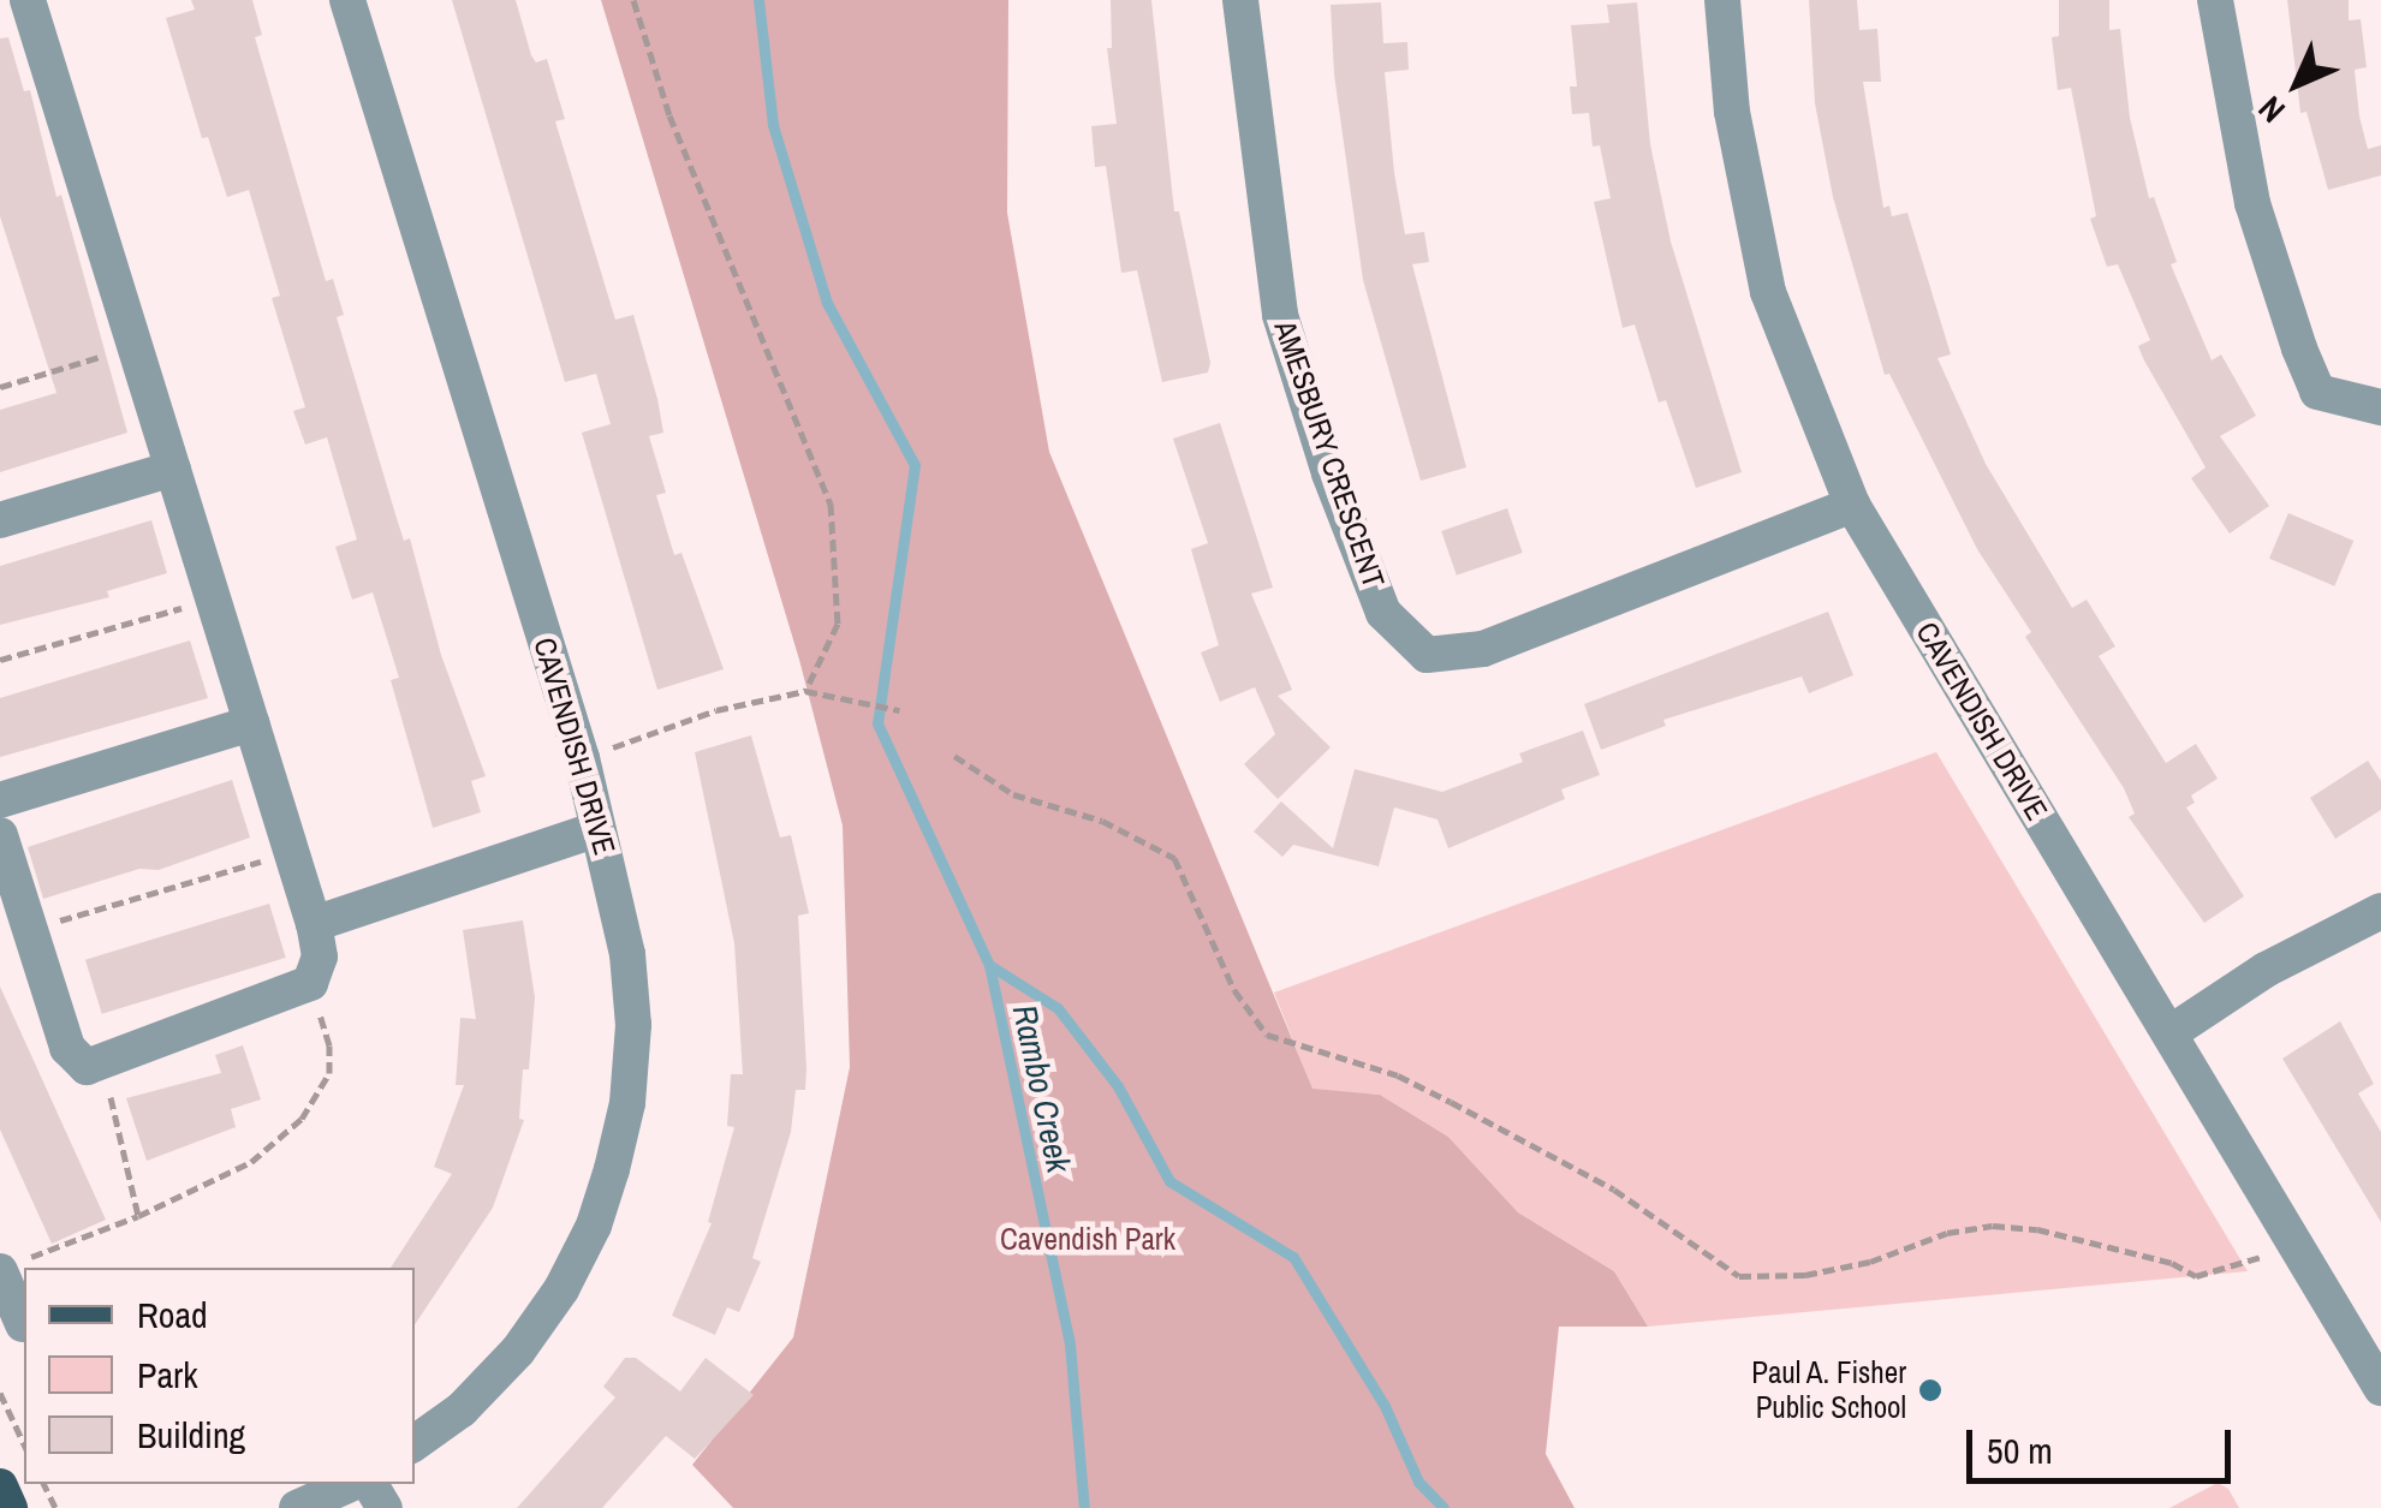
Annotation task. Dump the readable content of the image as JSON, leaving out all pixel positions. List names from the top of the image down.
{
  "streets": {
    "street": ["AMESBURY CRESCENT", "CAVENDISH DRIVE"]
  },
  "crossings": [
    ["AMESBURY CRESCENT", "CAVENDISH DRIVE"]
  ],
  "water": ["Rambo Creek"],
  "parks": ["Cavendish Park"],
  "places": ["Paul A. Fisher Public School"],
  "legend": ["Road", "Park", "Building"],
  "scale_bar": "50 m",
  "north": "bottom left"
}
